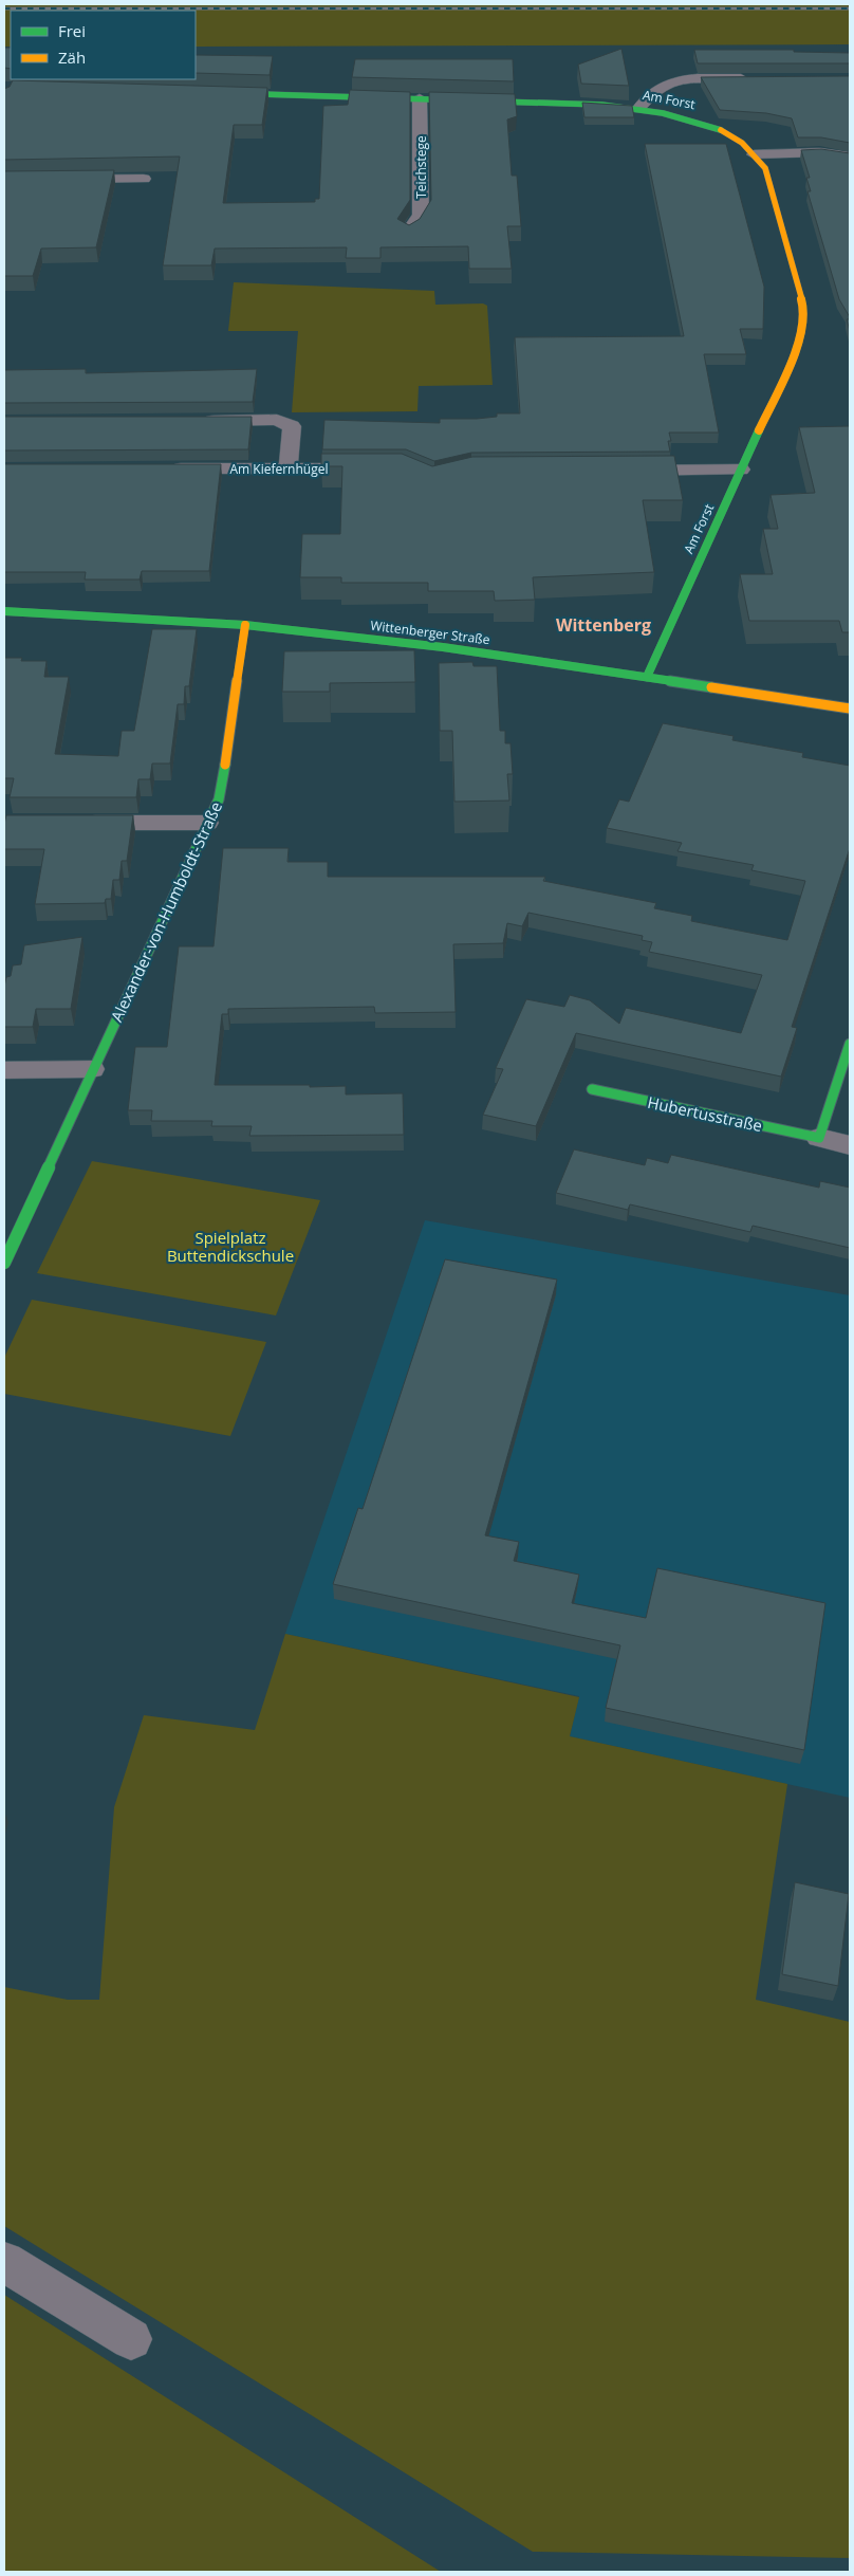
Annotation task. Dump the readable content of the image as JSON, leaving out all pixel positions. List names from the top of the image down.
{
  "streets": {
    "street": [
      "Am Forst",
      "Teichstege",
      "Am Kiefernhügel",
      "Wittenberger Straße",
      "Alexander-von-Humboldt-Straße",
      "Hubertusstraße"
    ]
  },
  "crossings": [
    ["Am Forst", "Teichstege"],
    ["Am Forst", "Wittenberger Straße"],
    ["Wittenberger Straße", "Alexander-von-Humboldt-Straße"]
  ],
  "districts": ["Wittenberg"],
  "parks": ["Spielplatz Buttendickschule"],
  "legend": ["Frei", "Zäh"]
}
